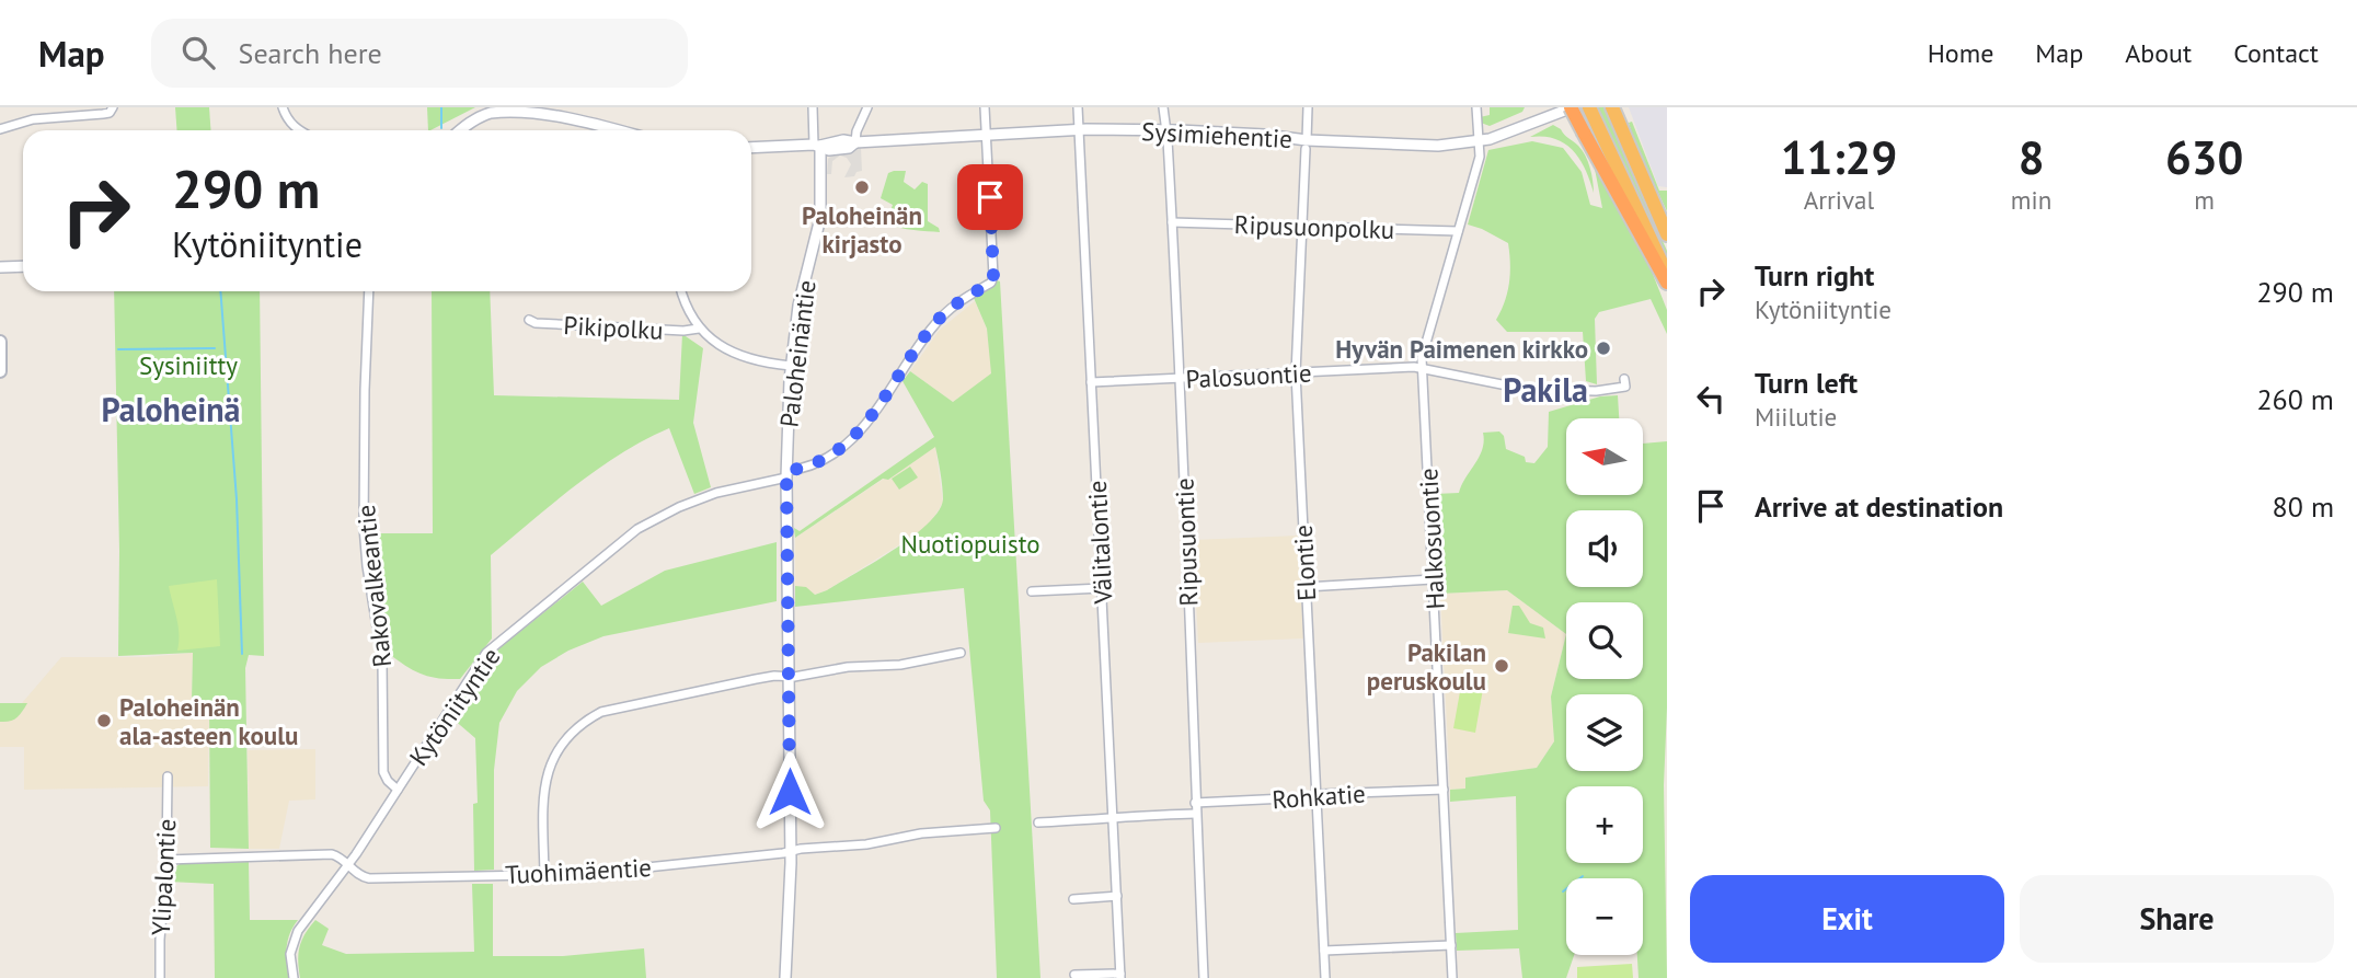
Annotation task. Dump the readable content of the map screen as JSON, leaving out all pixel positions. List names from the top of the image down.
{
  "streets": {
    "street": [
      "Sysimiehentie",
      "Ripusuonpolku",
      "Pikipolku",
      "Paloheinäntie",
      "Palosuontie",
      "Halkosuontie",
      "Välitalontie",
      "Ripusuontie",
      "Elontie",
      "Rakovalkeantie",
      "Kytöniityntie",
      "Rohkatie",
      "Tuohimäentie",
      "Ylipalontie"
    ]
  },
  "crossings": [
    ["Sysimiehentie", "Paloheinäntie"],
    ["Sysimiehentie", "Halkosuontie"],
    ["Sysimiehentie", "Välitalontie"],
    ["Sysimiehentie", "Ripusuontie"],
    ["Sysimiehentie", "Elontie"],
    ["Sysimiehentie", "Kytöniityntie"],
    ["Ripusuonpolku", "Halkosuontie"],
    ["Ripusuonpolku", "Ripusuontie"],
    ["Ripusuonpolku", "Elontie"],
    ["Paloheinäntie", "Kytöniityntie"],
    ["Paloheinäntie", "Tuohimäentie"],
    ["Palosuontie", "Halkosuontie"],
    ["Palosuontie", "Välitalontie"],
    ["Palosuontie", "Ripusuontie"],
    ["Palosuontie", "Elontie"],
    ["Halkosuontie", "Rohkatie"],
    ["Ripusuontie", "Rohkatie"],
    ["Elontie", "Rohkatie"],
    ["Rakovalkeantie", "Kytöniityntie"],
    ["Kytöniityntie", "Tuohimäentie"],
    ["Tuohimäentie", "Ylipalontie"]
  ],
  "districts": ["Pakila", "Paloheinä"],
  "parks": ["Sysiniitty", "Nuotiopuisto"],
  "places": [
    "Paloheinän kirjasto",
    "Hyvän Paimenen kirkko",
    "Pakilan peruskoulu",
    "Paloheinän ala-asteen koulu"
  ],
  "north": "left",
  "page": {
    "header": "Map",
    "search": "Search here",
    "nav": [
      "Home",
      "Map",
      "About",
      "Contact"
    ],
    "eta": [
      "11:29",
      "Arrival",
      "8",
      "min",
      "630",
      "m"
    ],
    "turn": ["290 m", "Kytöniityntie"],
    "list": [
      {
        "name": "Turn right",
        "note": "Kytöniityntie",
        "value": "290 m"
      },
      {
        "name": "Turn left",
        "note": "Miilutie",
        "value": "260 m"
      },
      {
        "name": "Arrive at destination",
        "value": "80 m"
      }
    ],
    "map_buttons": ["+", "−"],
    "buttons": ["Exit", "Share"]
  }
}
